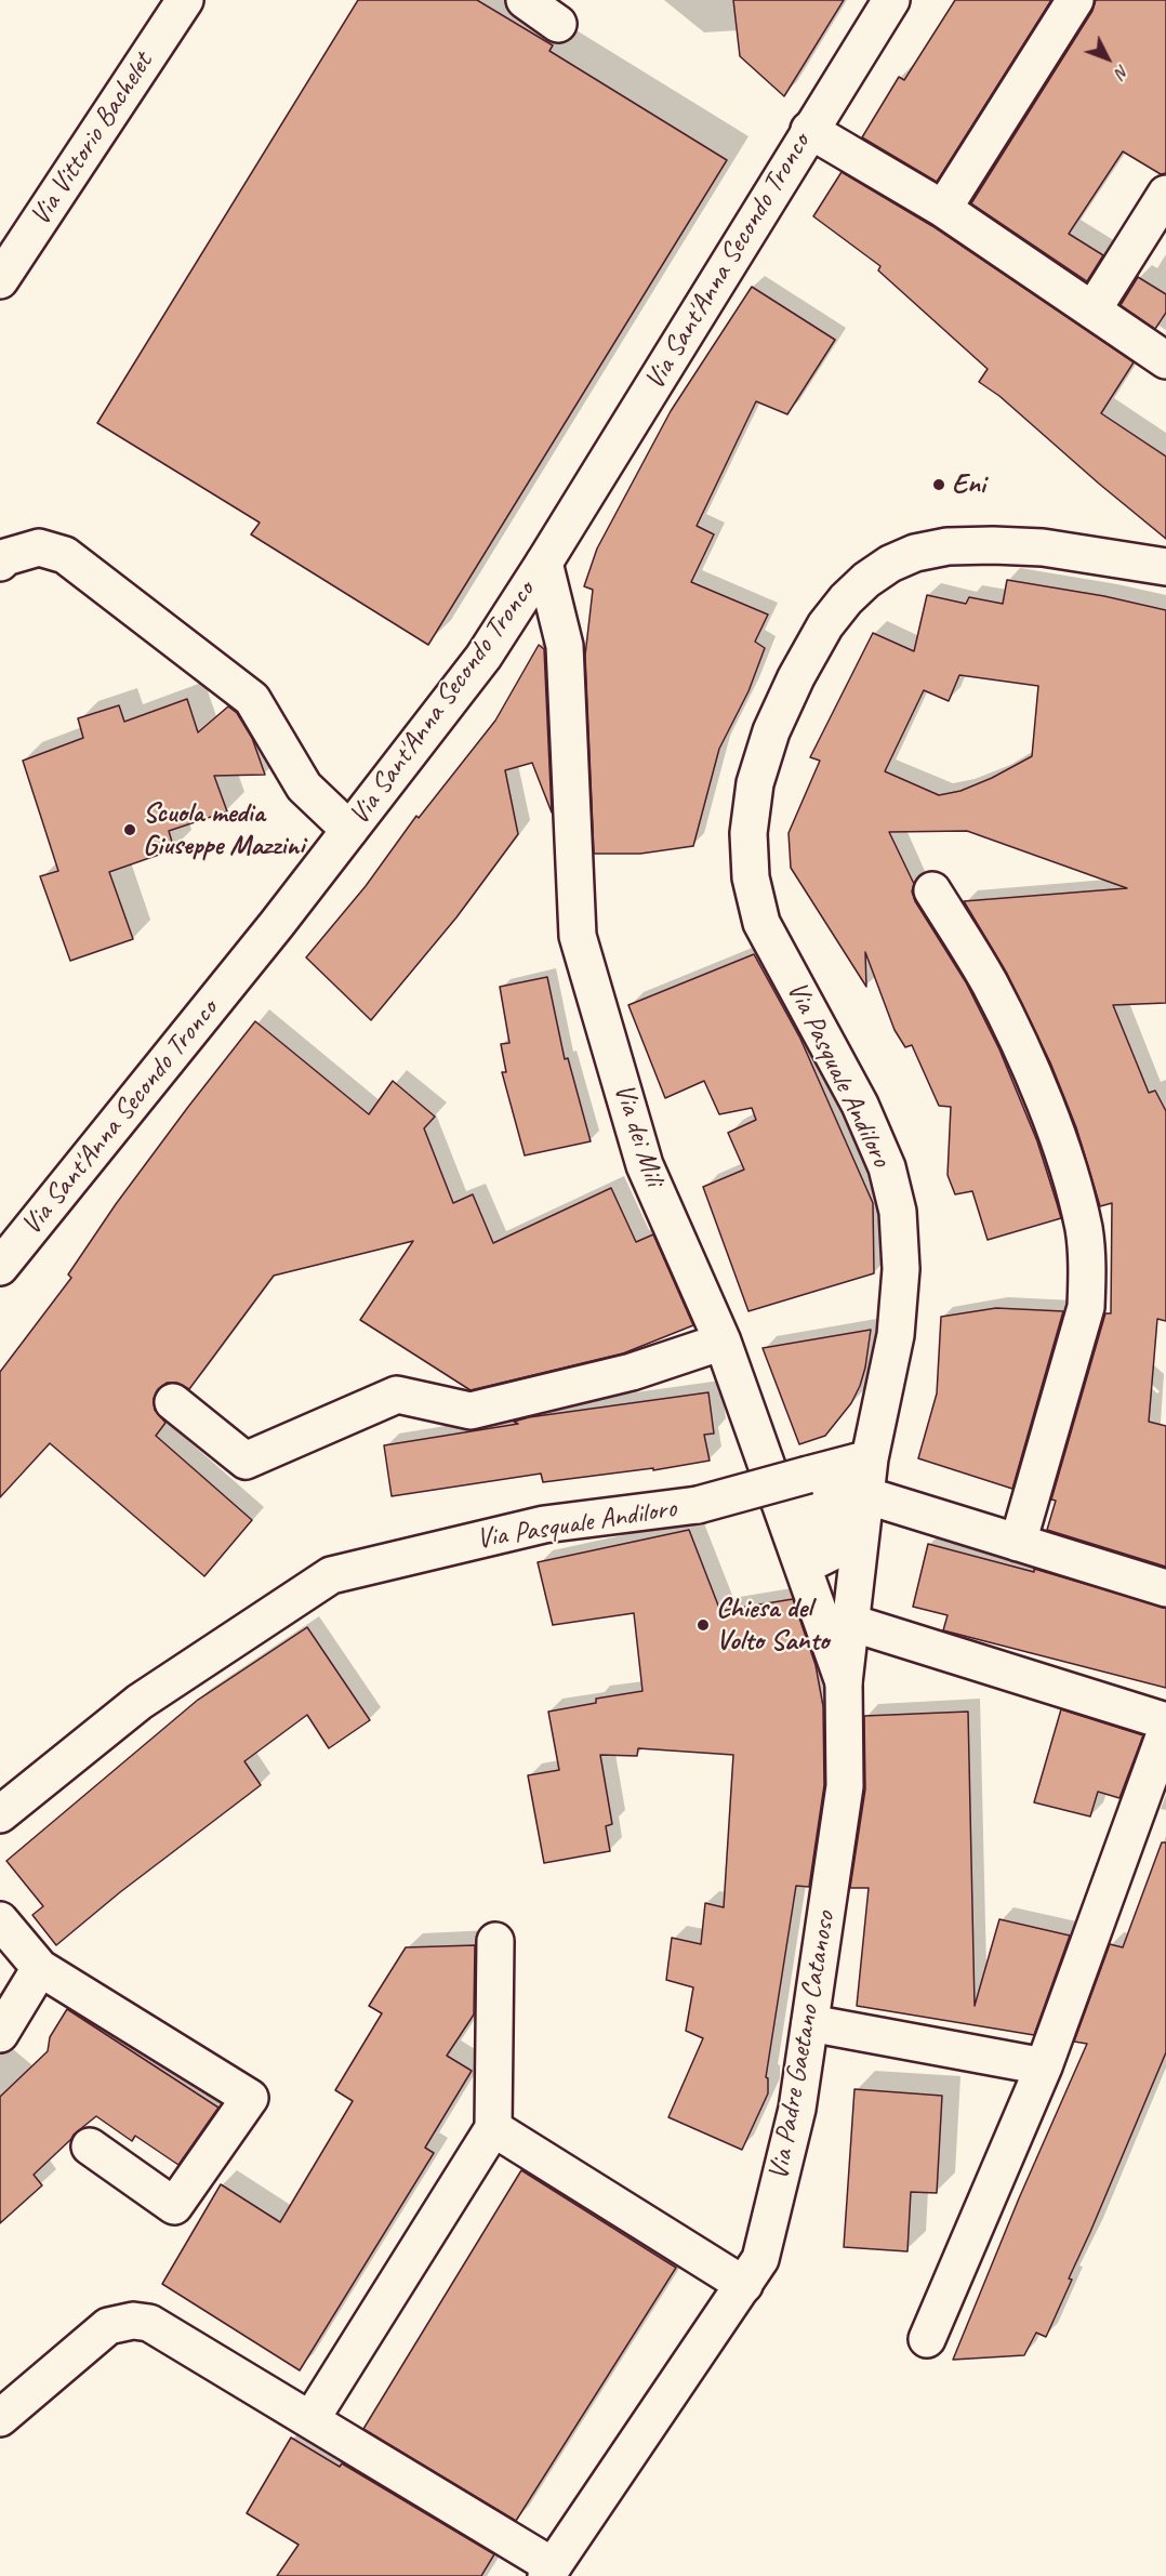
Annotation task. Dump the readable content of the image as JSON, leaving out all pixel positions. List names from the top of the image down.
{
  "streets": {
    "street": [
      "Via Vittorio Bachelet",
      "Via Sant'Anna Secondo Tronco",
      "Via Pasquale Andiloro",
      "Via dei Mili",
      "Via Padre Gaetano Catanoso"
    ]
  },
  "crossings": [
    ["Via Sant'Anna Secondo Tronco", "Via dei Mili"],
    ["Via dei Mili", "Via Padre Gaetano Catanoso"]
  ],
  "places": ["Eni", "Scuola media Giuseppe Mazzini", "Chiesa del Volto Santo"],
  "north": "bottom right"
}
